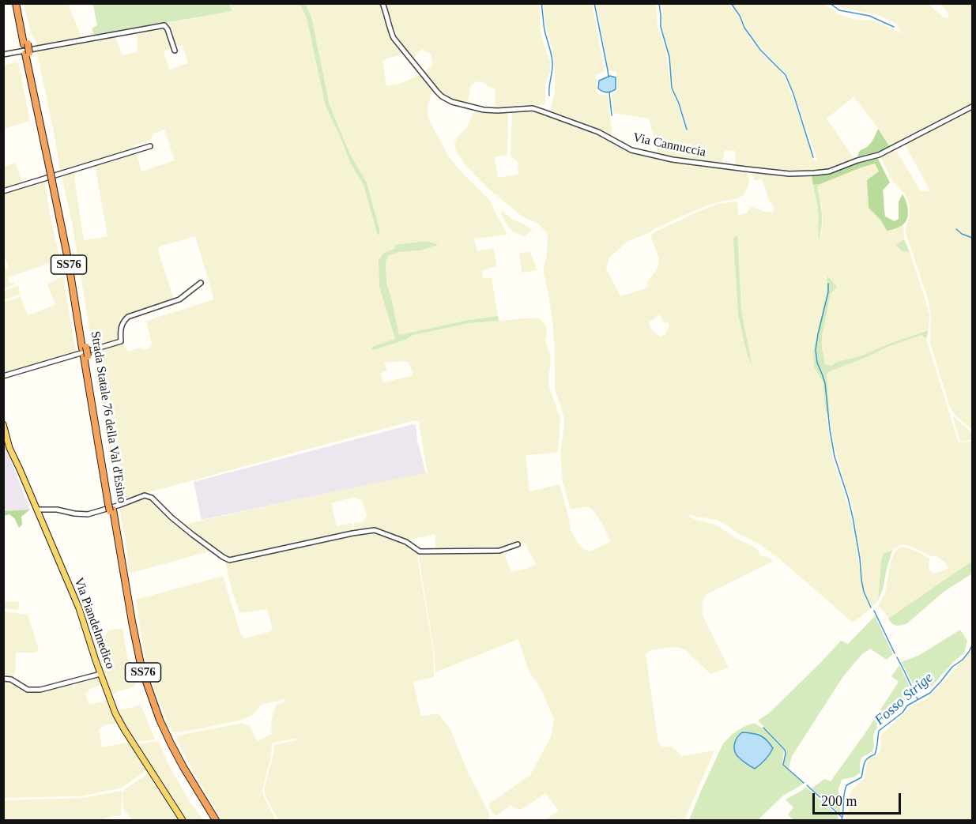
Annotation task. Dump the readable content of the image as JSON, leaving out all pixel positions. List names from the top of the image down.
{
  "streets": {
    "highway": ["SS76", "Strada Statale 76 della Val d'Esino"],
    "main road": ["Via Piandelmedico"],
    "street": ["Via Cannuccia"]
  },
  "water": ["Fosso Strige"],
  "scale_bar": "200 m"
}
